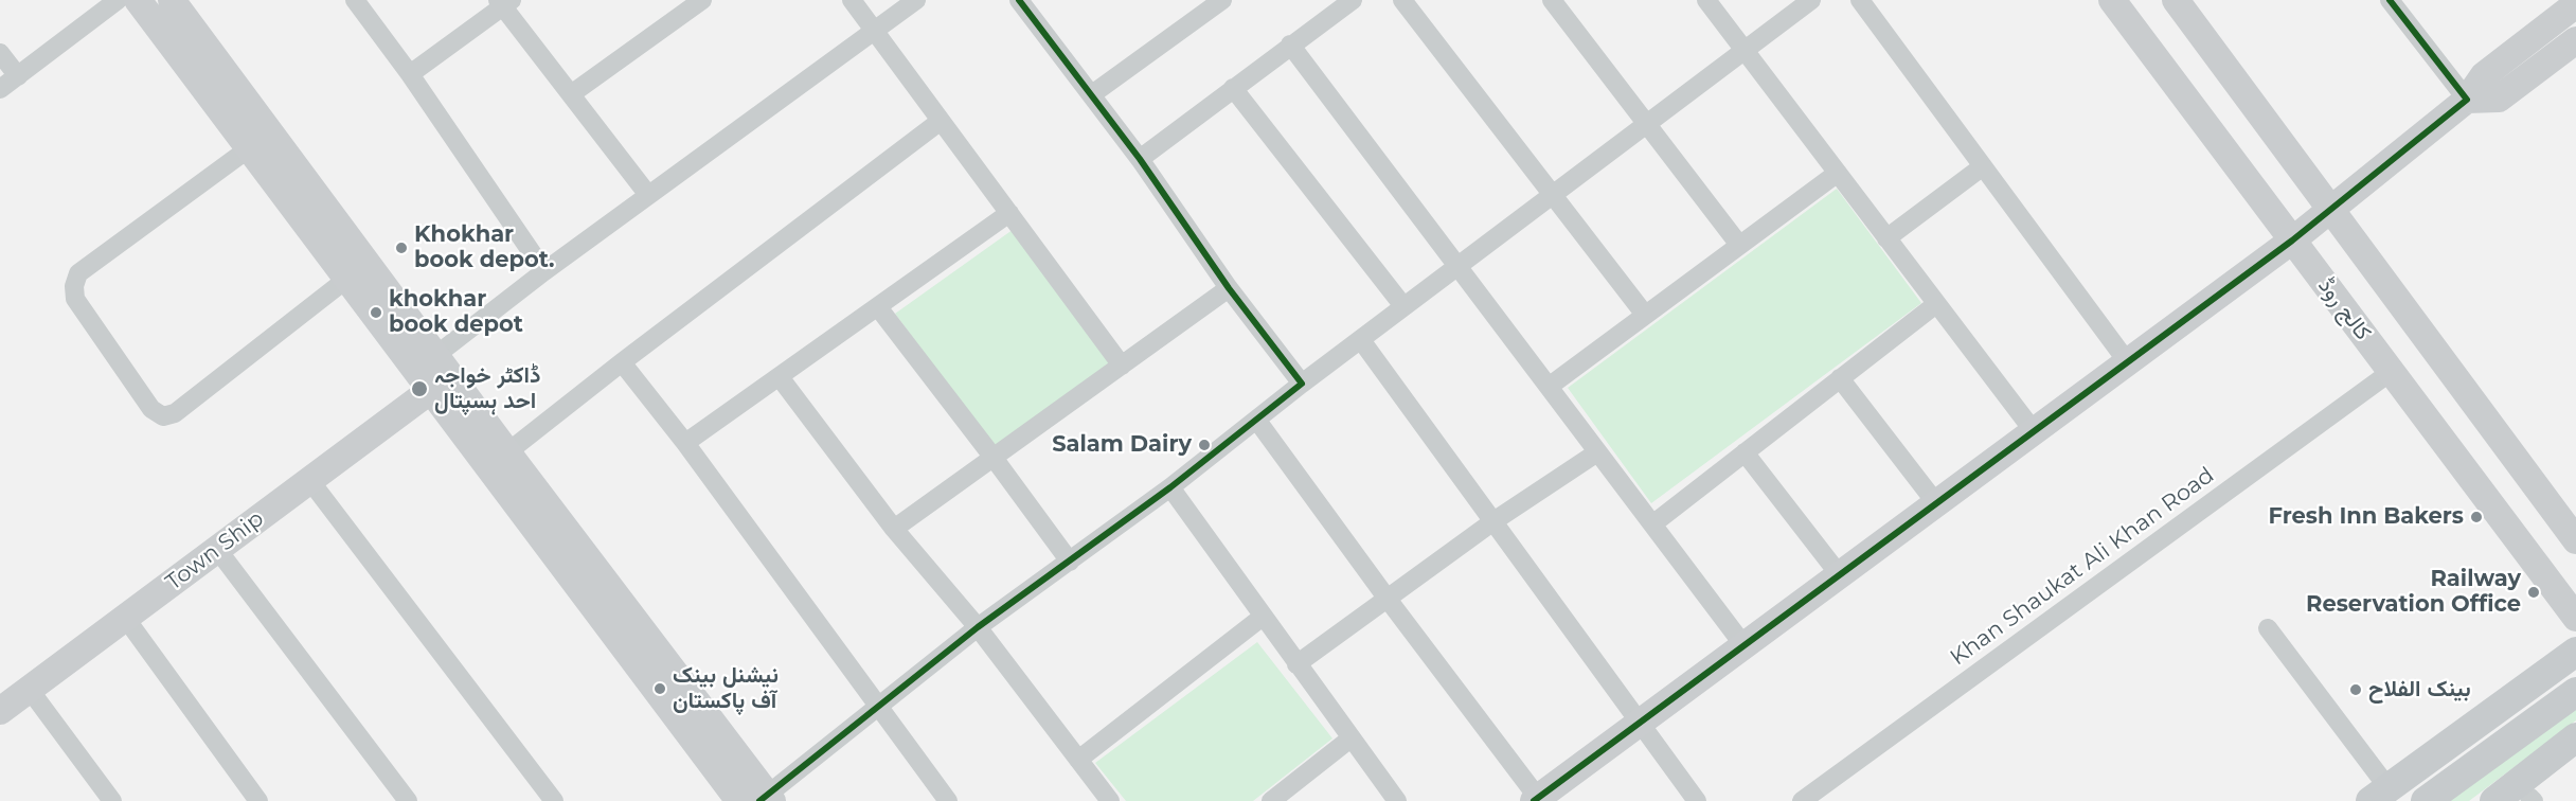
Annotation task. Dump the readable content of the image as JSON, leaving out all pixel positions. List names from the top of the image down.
{
  "streets": {
    "main road": ["کالج روڈ", "Town Ship"],
    "street": ["Khan Shaukat Ali Khan Road"]
  },
  "crossings": [
    ["کالج روڈ", "Khan Shaukat Ali Khan Road"]
  ],
  "places": [
    "Khokhar book depot.",
    "khokhar book depot",
    "ڈاکٹر خواجہ احد ہسپتال",
    "Salam Dairy",
    "Fresh Inn Bakers",
    "Railway Reservation Office",
    "نیشنل بینک آف پاکستان",
    "بینک الفلاح"
  ]
}
